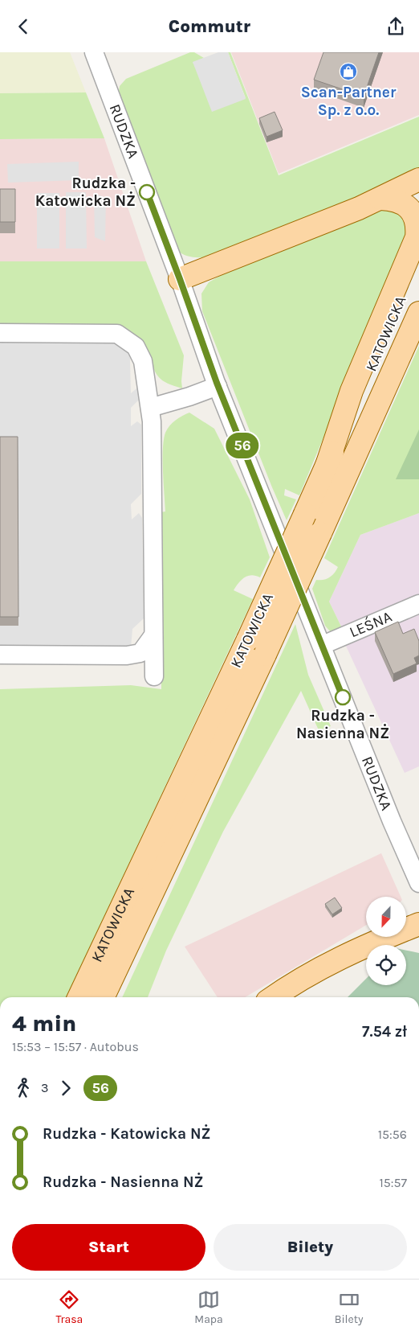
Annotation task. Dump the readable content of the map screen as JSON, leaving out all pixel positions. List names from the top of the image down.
{
  "streets": {
    "main road": ["KATOWICKA"],
    "street": ["RUDZKA", "LEŚNA"]
  },
  "crossings": [
    ["RUDZKA", "LEŚNA"]
  ],
  "places": {
    "shop": ["Scan-Partner Sp. z o.o."],
    "other": ["Rudzka - Katowicka NŻ", "Rudzka - Nasienna NŻ"]
  },
  "lines": ["bus line 56"],
  "north": "bottom",
  "page": {
    "header": "Commutr",
    "on_map": "56",
    "heading": ["4 min", "15:53 – 15:57 · Autobus", "7.54 zł"],
    "legs": ["3", "56"],
    "list": [
      {
        "name": "Rudzka - Katowicka NŻ",
        "value": "15:56"
      },
      {
        "name": "Rudzka - Nasienna NŻ",
        "value": "15:57"
      }
    ],
    "buttons": ["Start", "Bilety"],
    "tabs": ["Trasa", "Mapa", "Bilety"]
  }
}
